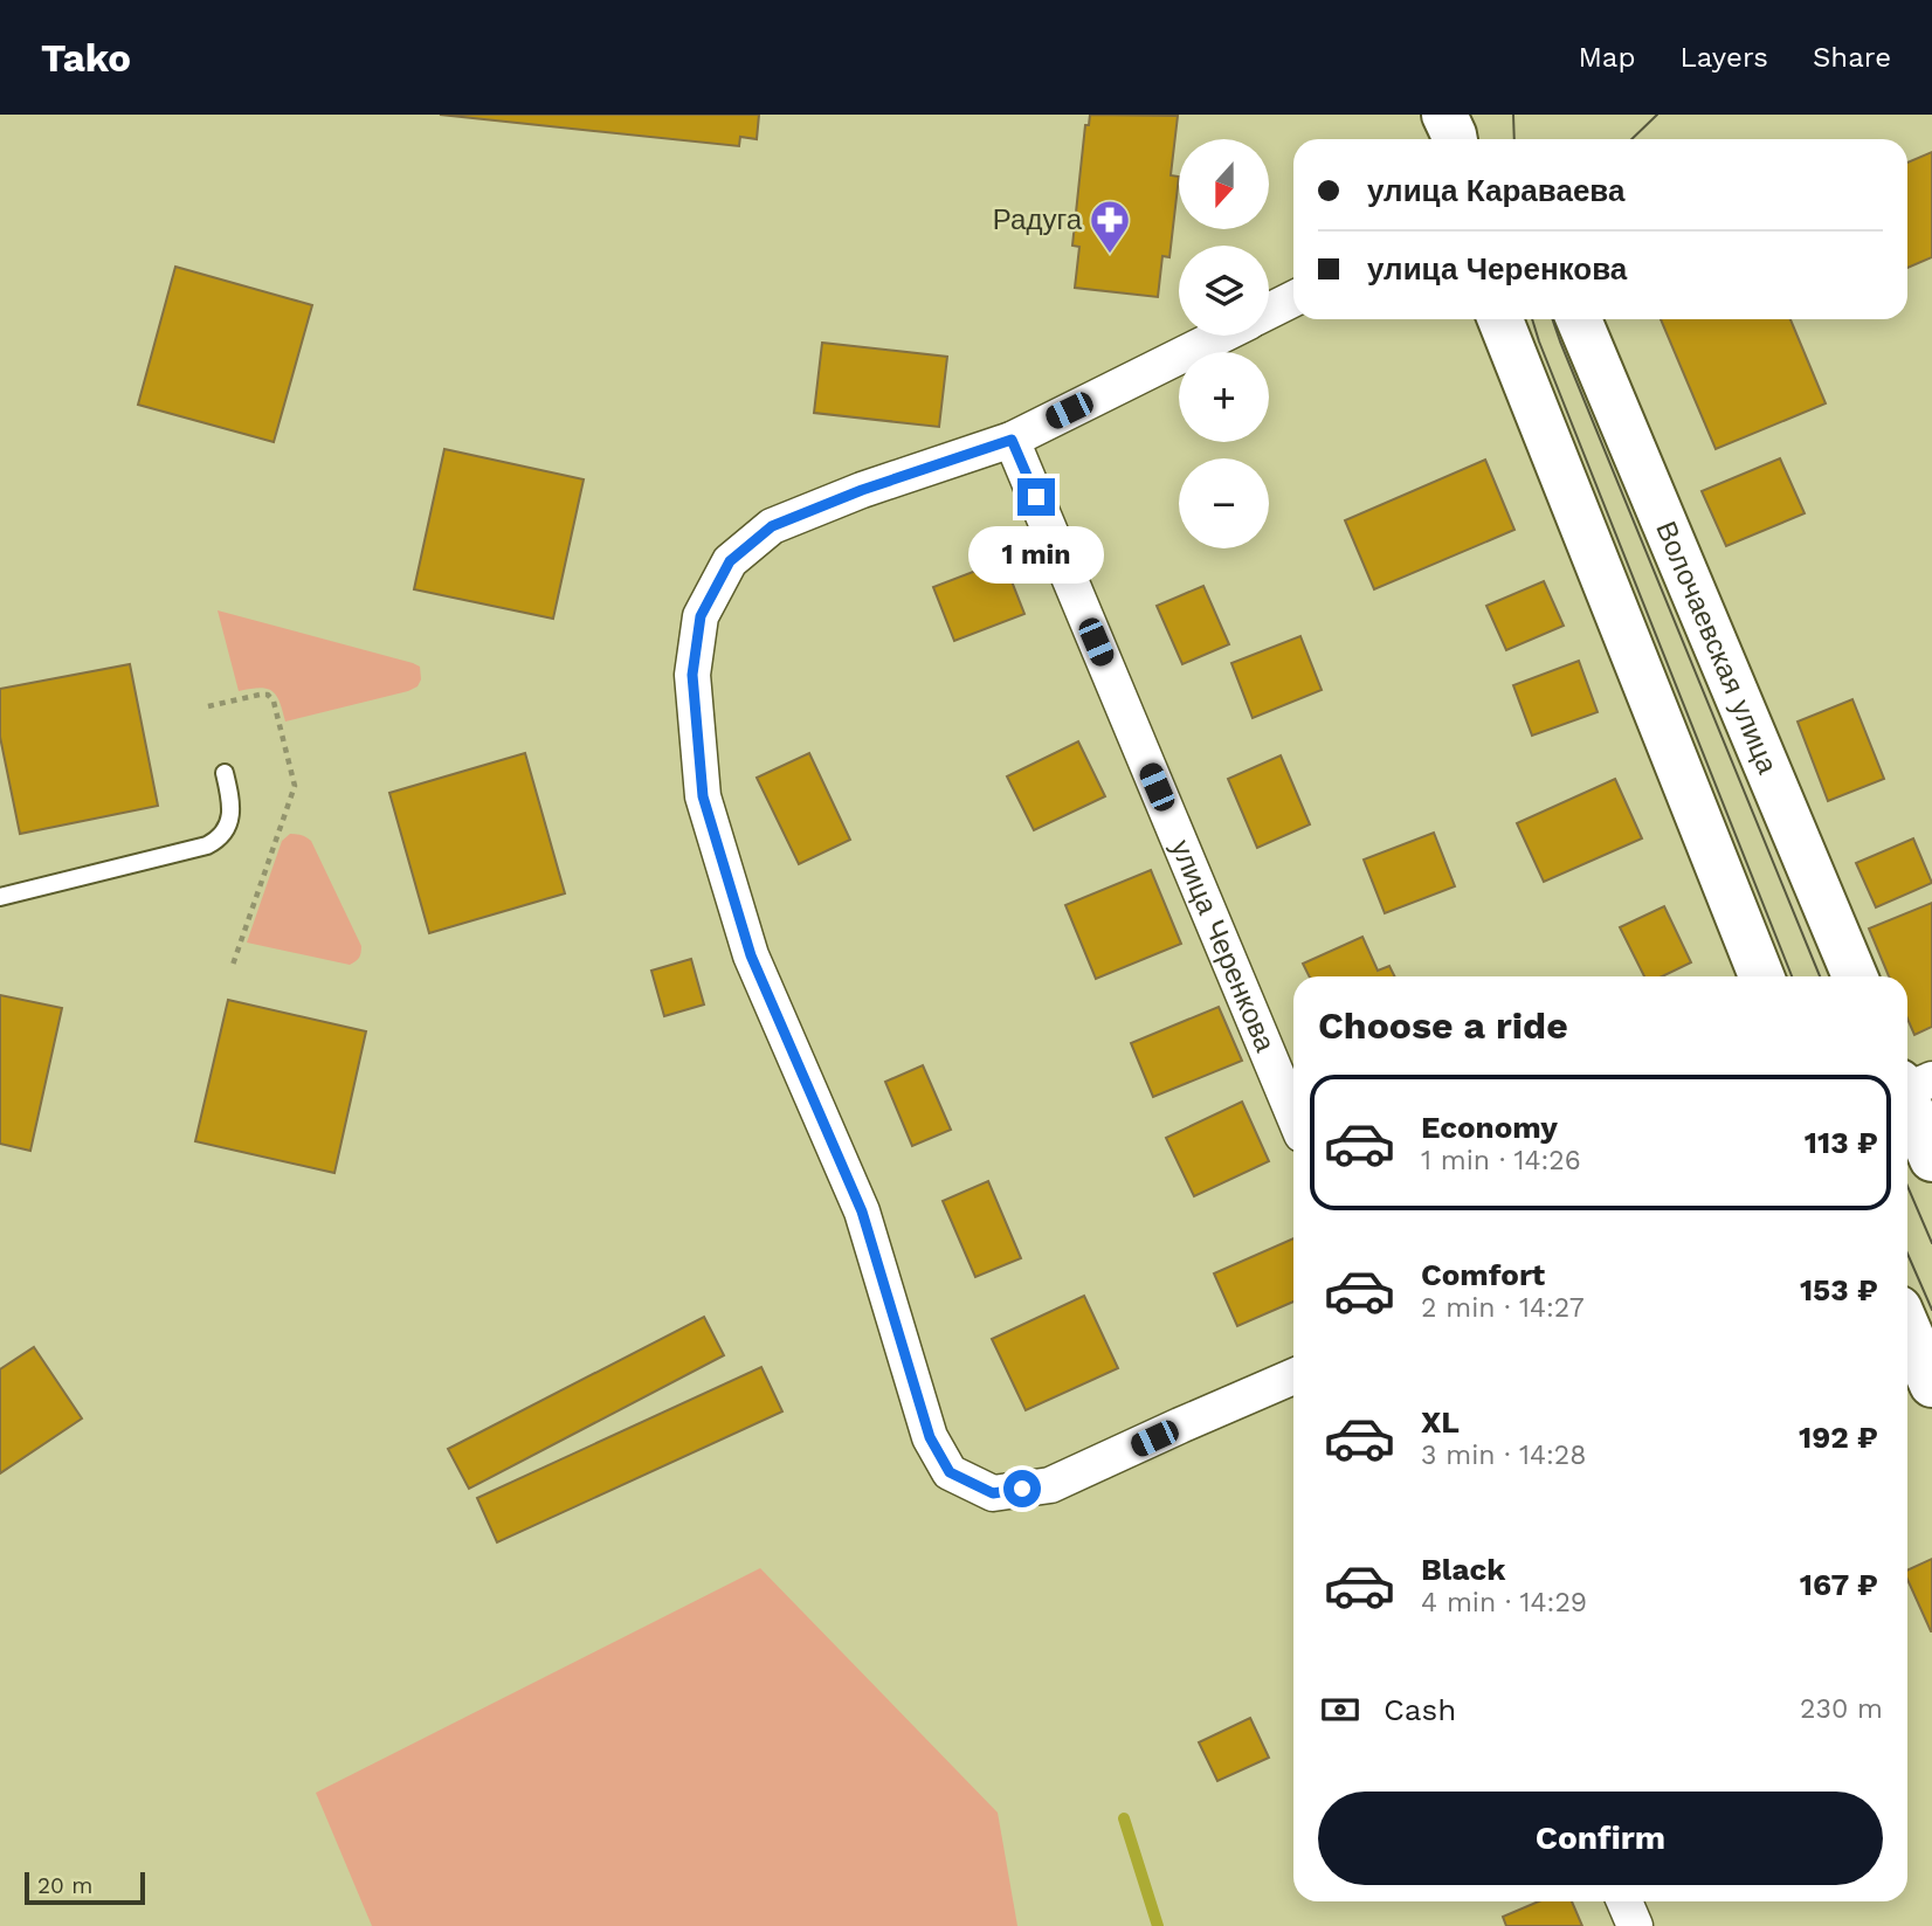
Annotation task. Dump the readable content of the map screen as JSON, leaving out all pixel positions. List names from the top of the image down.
{
  "streets": {
    "main road": ["Волочаевская улица"],
    "street": ["улица Черенкова"]
  },
  "places": {
    "pharmacy": ["Радуга"]
  },
  "scale_bar": "20 m",
  "north": "bottom",
  "page": {
    "header": "Tako",
    "nav": ["Map", "Layers", "Share"],
    "map_buttons": ["+", "−"],
    "banner": ["улица Караваева", "улица Черенкова"],
    "bubble": "1 min",
    "heading": "Choose a ride",
    "list": [
      {
        "name": "Economy",
        "note": "1 min · 14:26",
        "value": "113 ₽"
      },
      {
        "name": "Comfort",
        "note": "2 min · 14:27",
        "value": "153 ₽"
      },
      {
        "name": "XL",
        "note": "3 min · 14:28",
        "value": "192 ₽"
      },
      {
        "name": "Black",
        "note": "4 min · 14:29",
        "value": "167 ₽"
      }
    ],
    "pay": ["Cash", "230 m"],
    "buttons": "Confirm",
    "scale": "20 m"
  }
}
